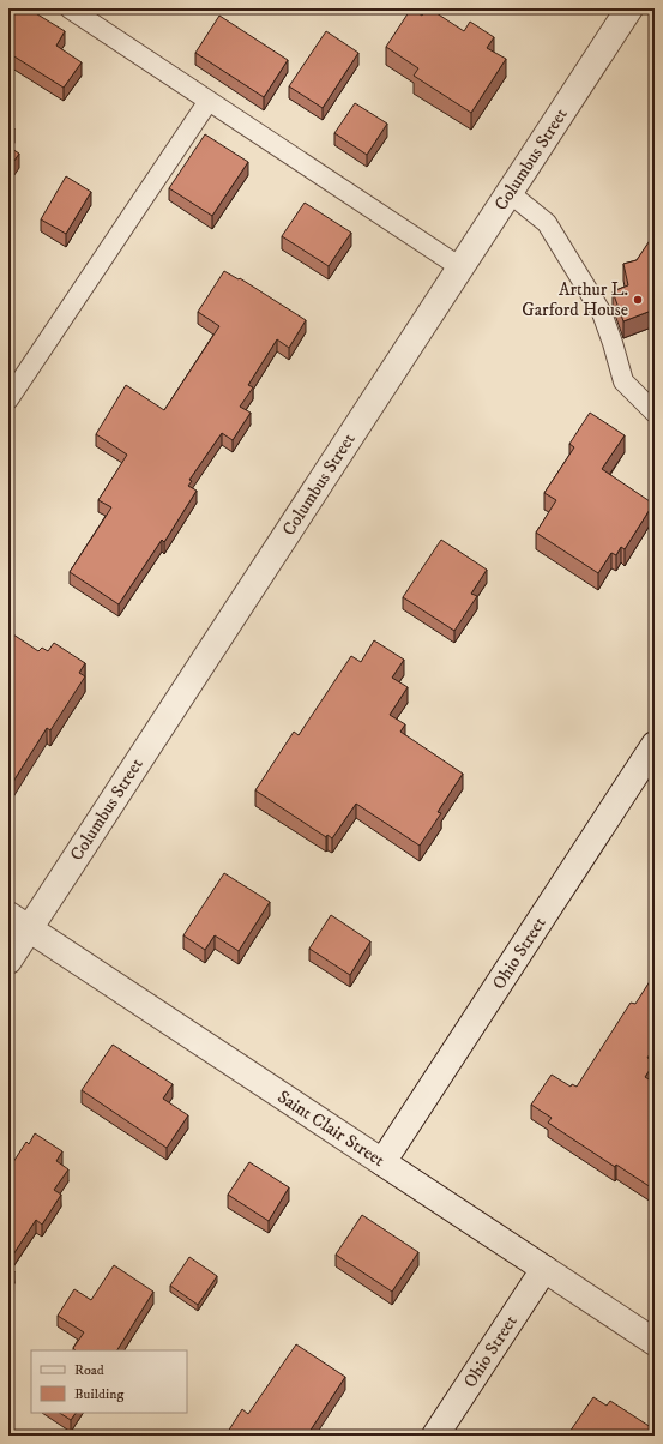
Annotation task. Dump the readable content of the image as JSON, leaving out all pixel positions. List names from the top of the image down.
{
  "streets": {
    "street": ["Columbus Street", "Ohio Street", "Saint Clair Street"]
  },
  "crossings": [
    ["Columbus Street", "Saint Clair Street"],
    ["Ohio Street", "Saint Clair Street"]
  ],
  "places": ["Arthur L. Garford House"],
  "legend": ["Road", "Building"]
}
